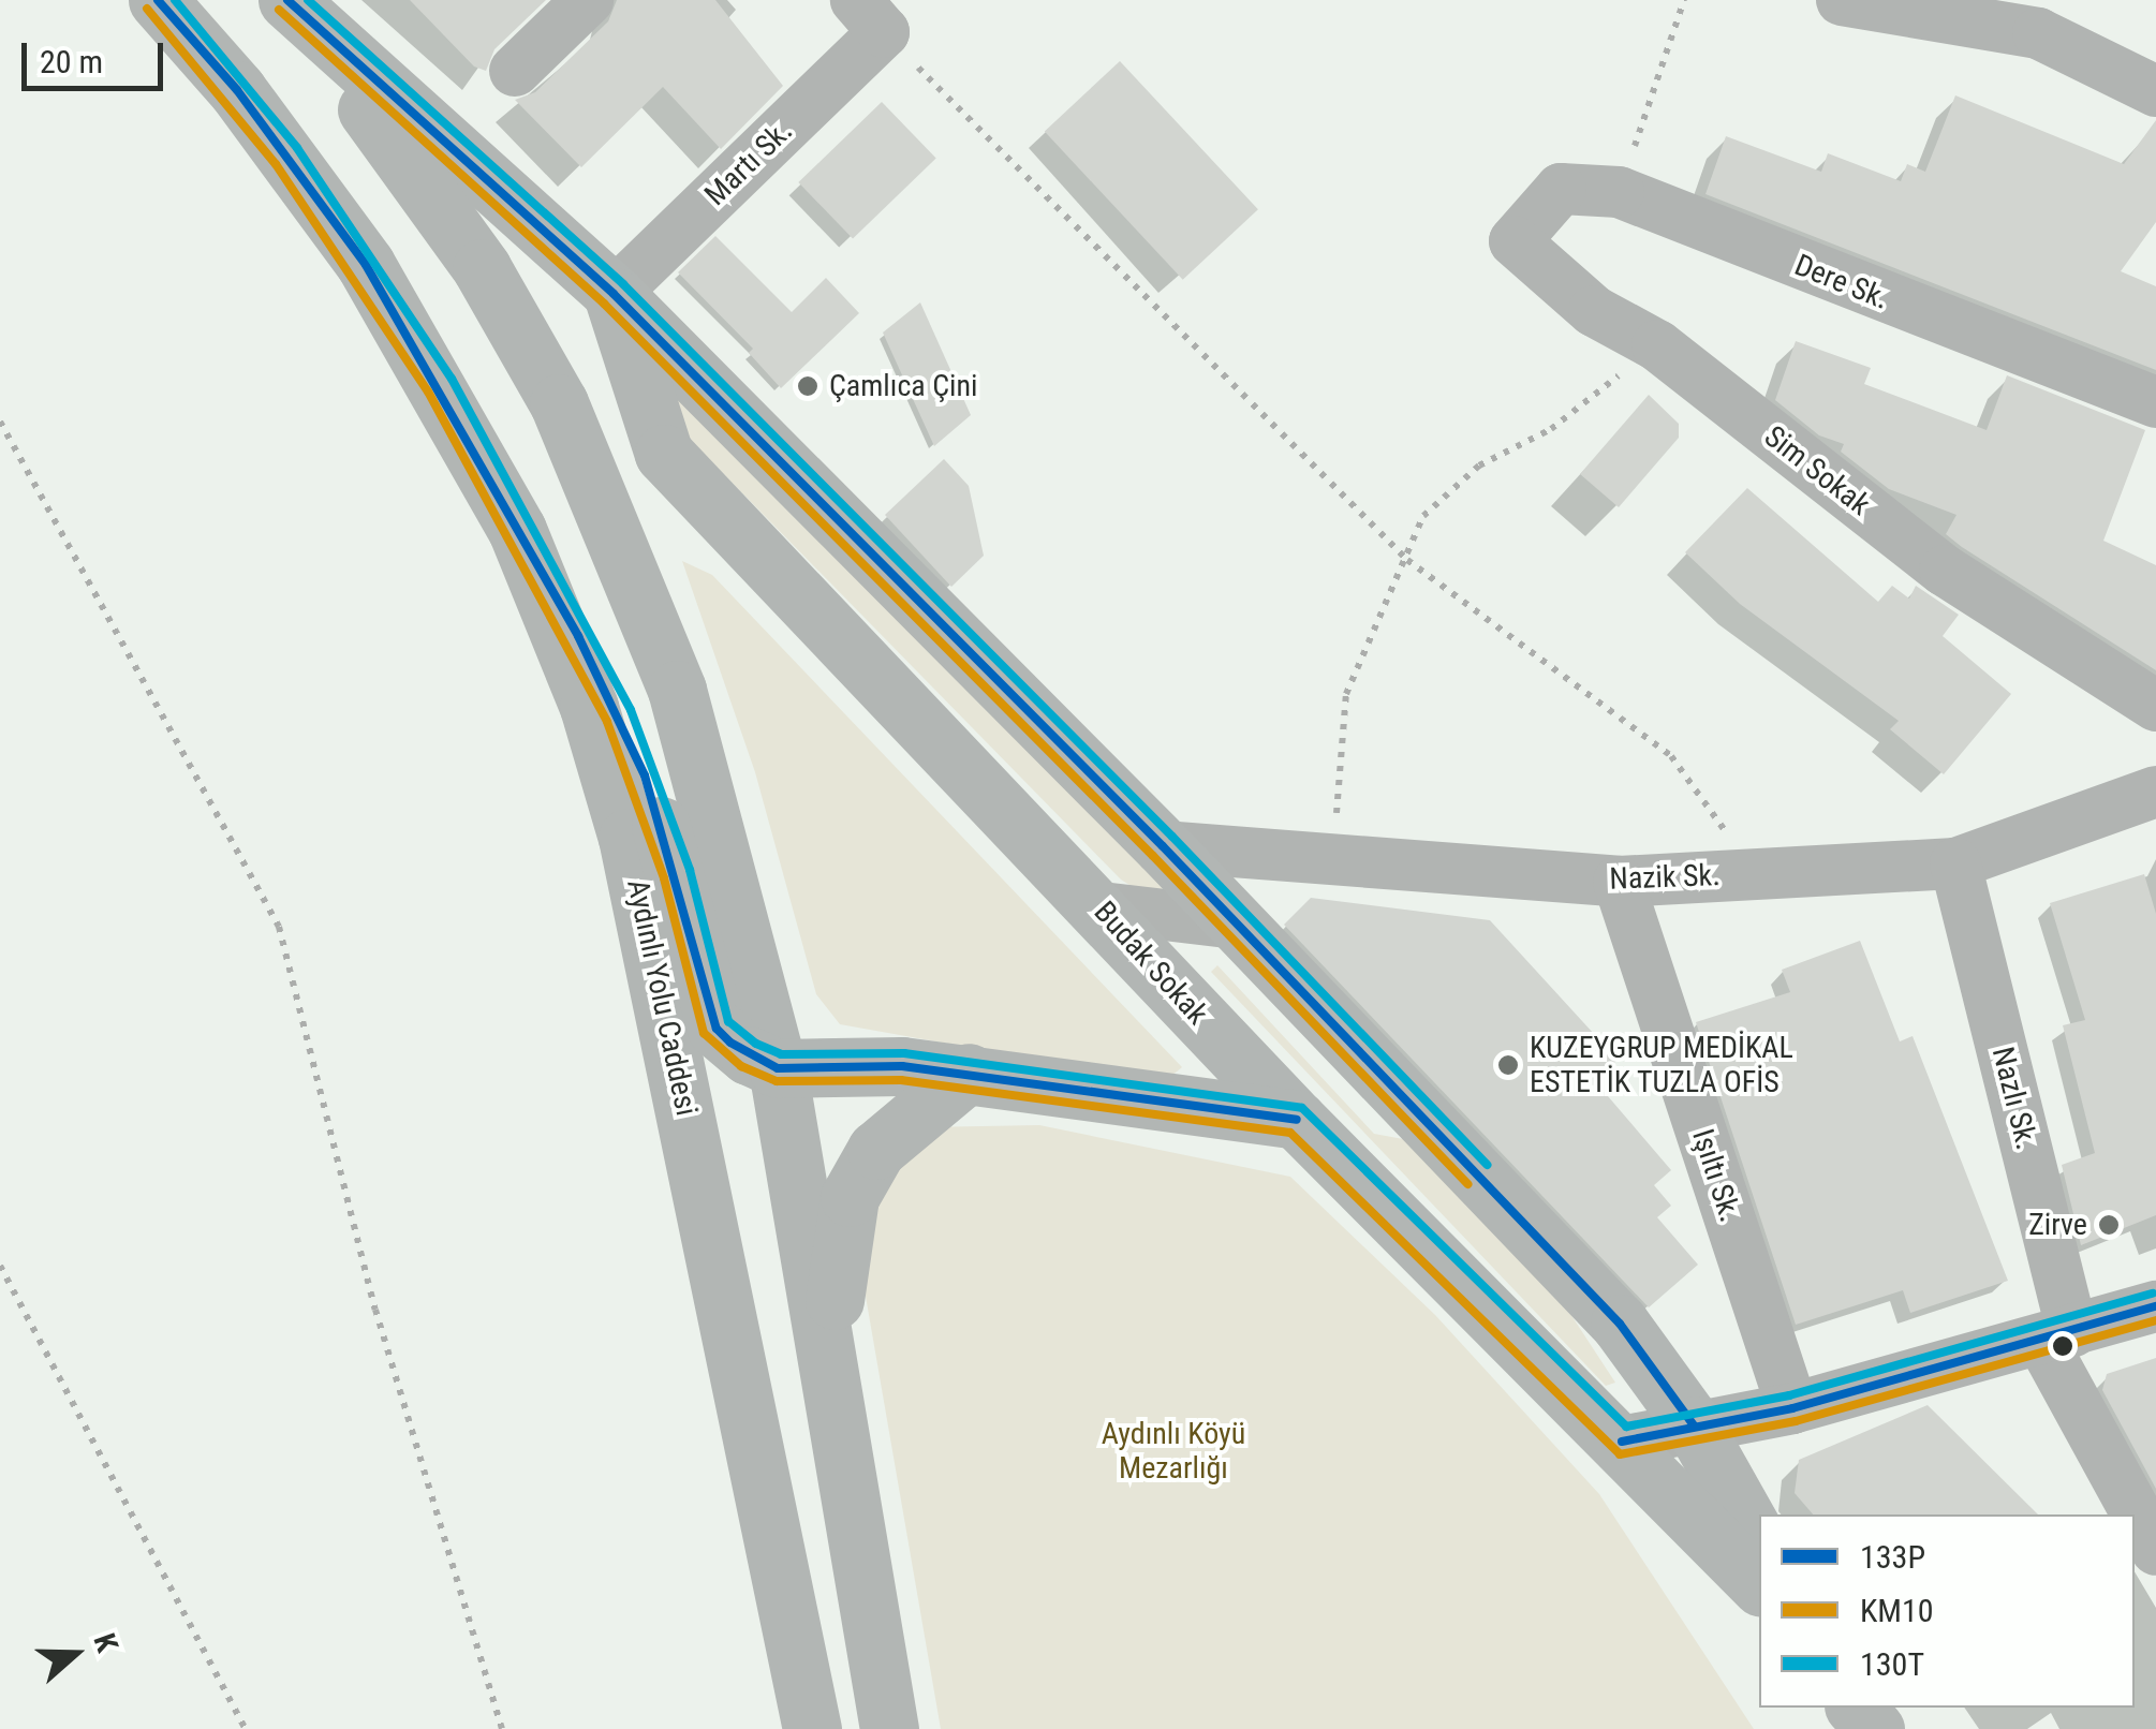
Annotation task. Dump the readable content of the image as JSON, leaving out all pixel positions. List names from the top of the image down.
{
  "streets": {
    "main road": ["Budak Sokak", "Aydınlı Yolu Caddesi"],
    "street": [
      "Martı Sk.",
      "Dere Sk.",
      "Sim Sokak",
      "Nazik Sk.",
      "Nazlı Sk.",
      "Işıltı Sk."
    ]
  },
  "crossings": [
    ["Martı Sk.", "Budak Sokak"],
    ["Dere Sk.", "Sim Sokak"],
    ["Nazik Sk.", "Nazlı Sk."],
    ["Nazik Sk.", "Işıltı Sk."]
  ],
  "parks": ["Aydınlı Köyü Mezarlığı"],
  "places": ["Çamlıca Çini", "KUZEYGRUP MEDİKAL ESTETİK TUZLA OFİS", "Zirve"],
  "lines": ["transit line 133P", "transit line 130T", "transit line KM10"],
  "legend": ["133P", "KM10", "130T"],
  "scale_bar": "20 m",
  "north": "right"
}
